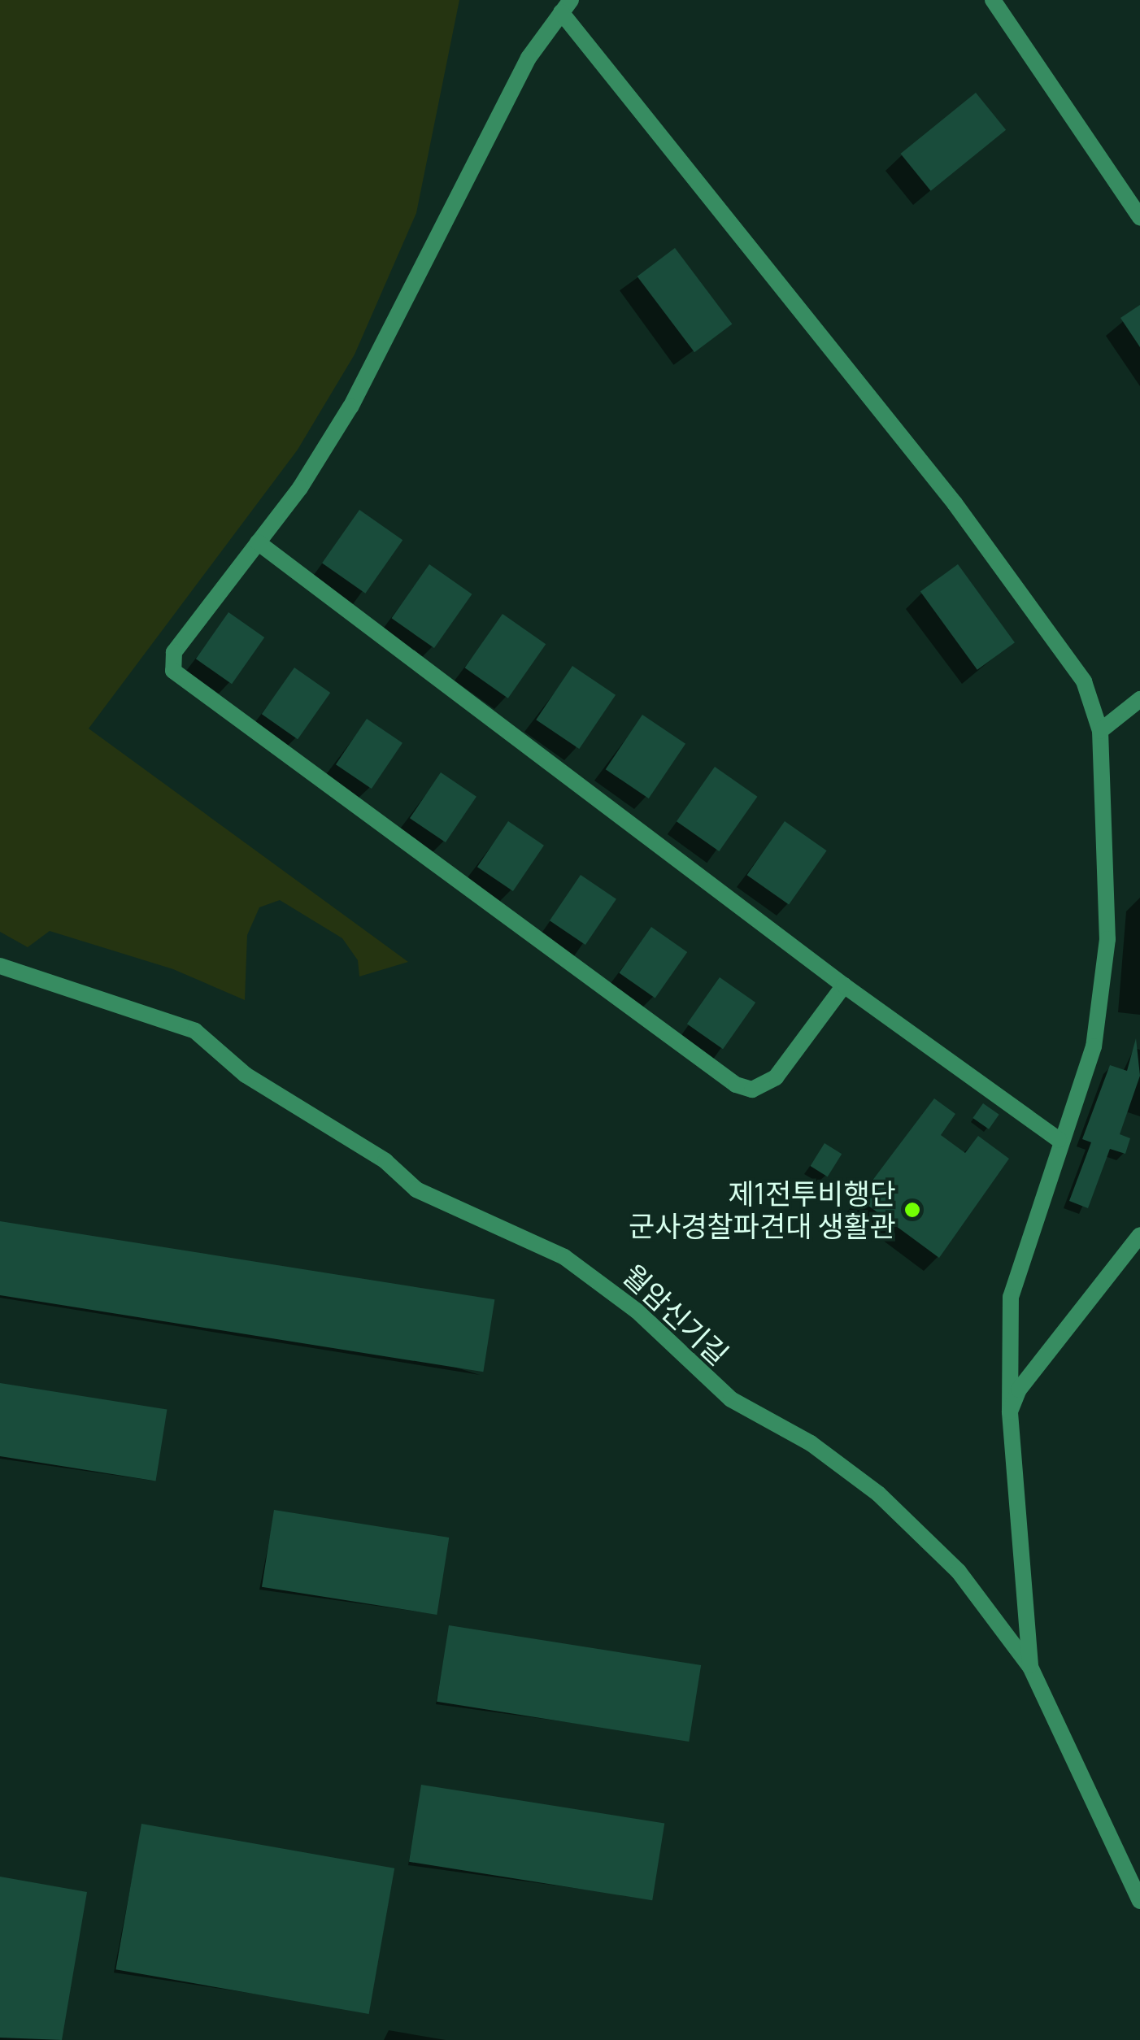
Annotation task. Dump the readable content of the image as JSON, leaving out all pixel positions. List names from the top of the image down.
{
  "streets": {
    "street": ["월암신기길"]
  },
  "places": ["제1전투비행단 군사경찰파견대 생활관"]
}
